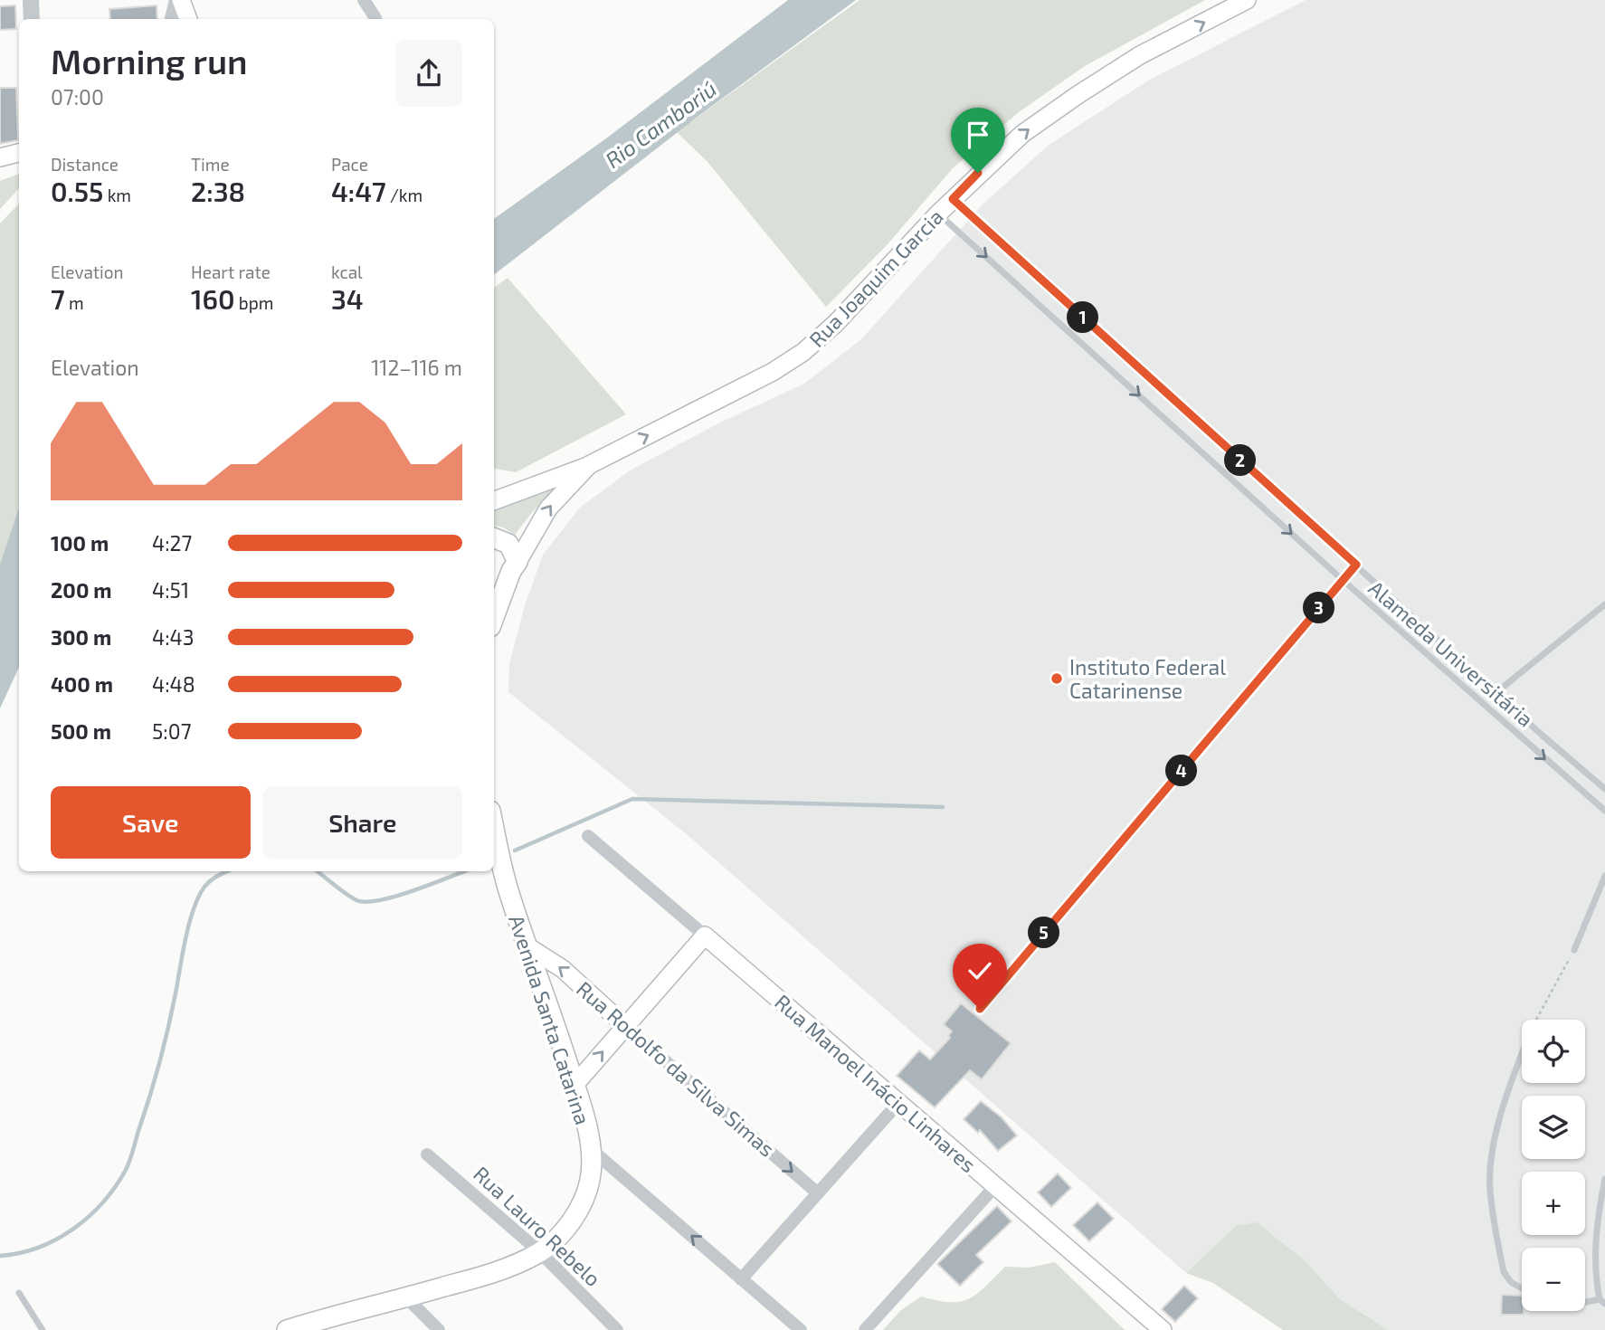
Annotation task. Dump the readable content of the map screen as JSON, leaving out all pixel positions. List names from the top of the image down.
{
  "streets": {
    "main road": [
      "Rua Joaquim Garcia",
      "Avenida Santa Catarina",
      "Rua Rodolfo da Silva Simas",
      "Rua Manoel Inácio Linhares"
    ],
    "street": ["Rua Lauro Rebelo"],
    "lane": ["Alameda Universitária"]
  },
  "crossings": [
    ["Rua Joaquim Garcia", "Alameda Universitária"],
    ["Avenida Santa Catarina", "Rua Rodolfo da Silva Simas"],
    ["Avenida Santa Catarina", "Rua Lauro Rebelo"]
  ],
  "one_way": ["Rua Joaquim Garcia"],
  "water": ["Rio Camboriú"],
  "places": ["Instituto Federal Catarinense"],
  "page": {
    "heading": ["Morning run", "07:00"],
    "stats": [
      ["Distance", "0.55 km"],
      ["Time", "2:38"],
      ["Pace", "4:47 /km"],
      ["Elevation", "7 m"],
      ["Heart rate", "160 bpm"],
      ["kcal", "34"]
    ],
    "pins": [
      "1",
      "2",
      "3",
      "4",
      "5"
    ],
    "chart": ["Elevation", "112–116 m"],
    "list": [
      {
        "name": "100 m",
        "note": "4:27"
      },
      {
        "name": "200 m",
        "note": "4:51"
      },
      {
        "name": "300 m",
        "note": "4:43"
      },
      {
        "name": "400 m",
        "note": "4:48"
      },
      {
        "name": "500 m",
        "note": "5:07"
      }
    ],
    "buttons": ["Save", "Share"],
    "map_buttons": ["+", "−"]
  }
}
